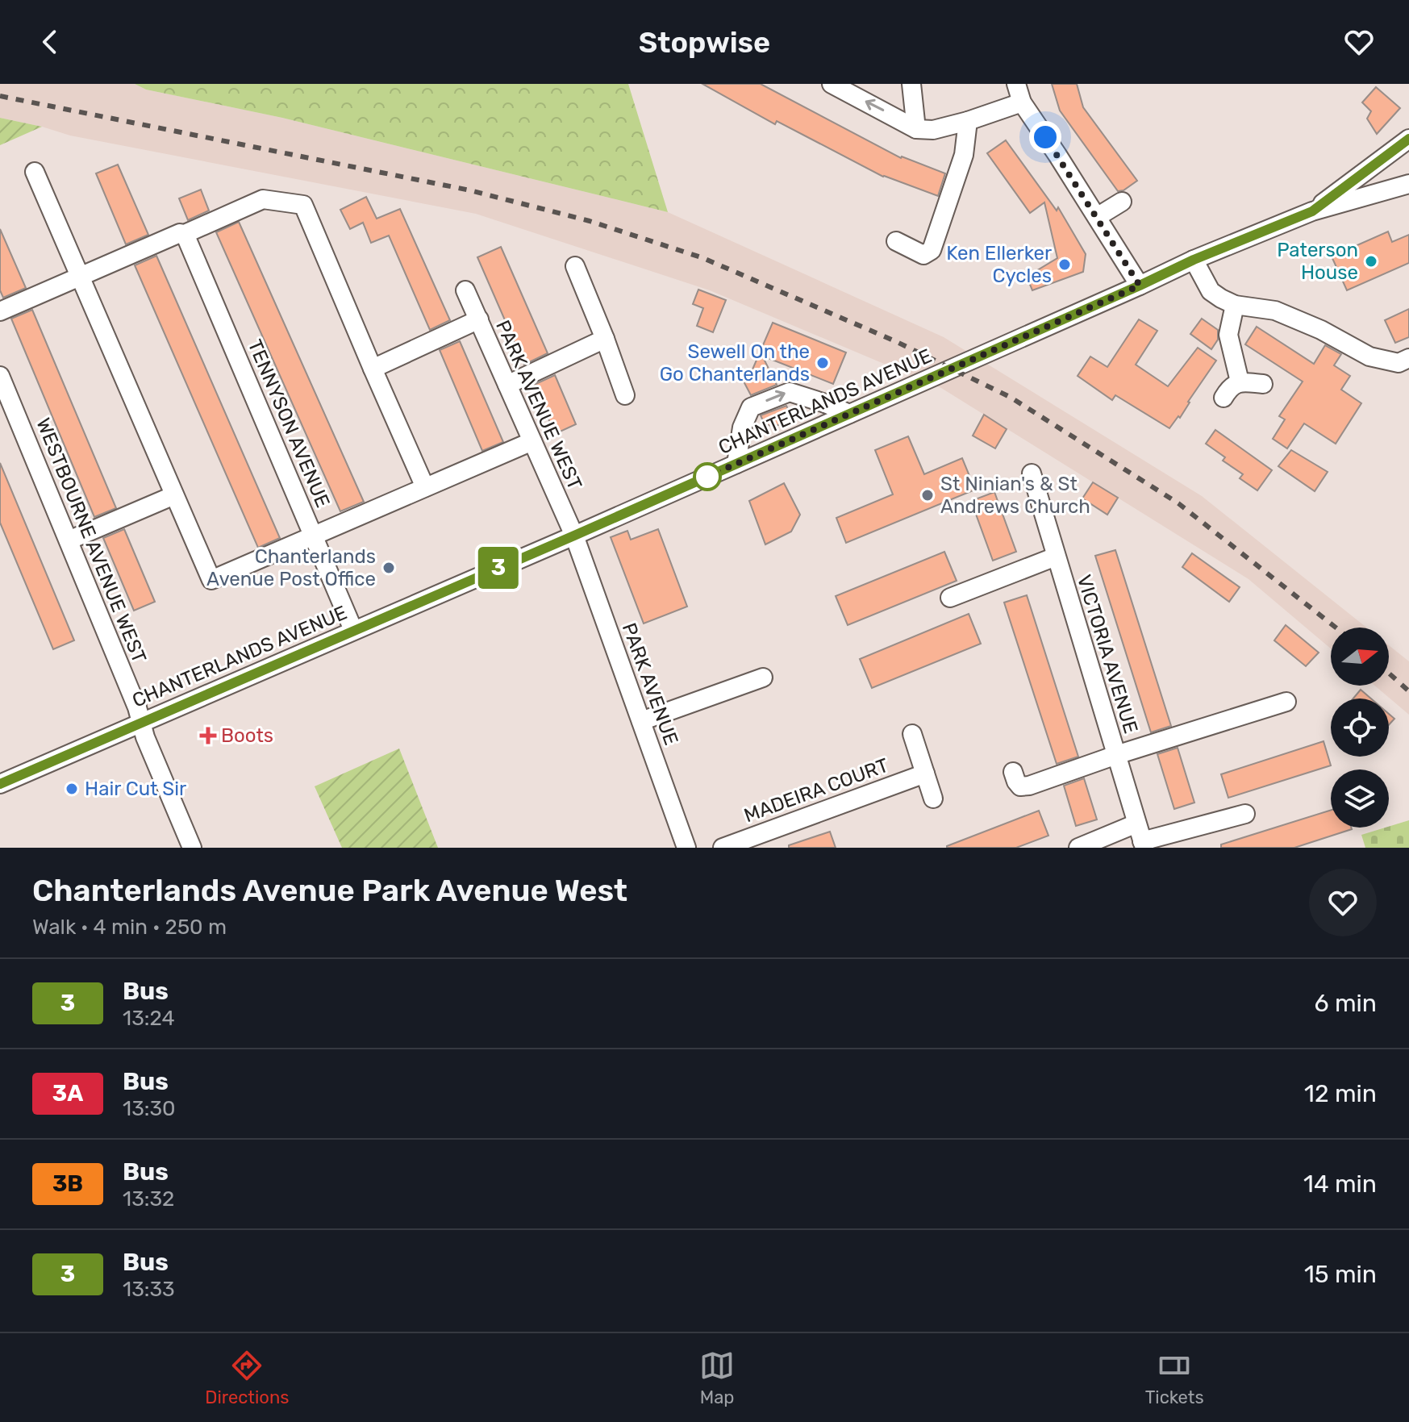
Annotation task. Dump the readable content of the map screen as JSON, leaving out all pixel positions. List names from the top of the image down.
{
  "streets": {
    "street": [
      "CHANTERLANDS AVENUE",
      "PARK AVENUE WEST",
      "TENNYSON AVENUE",
      "WESTBOURNE AVENUE WEST",
      "VICTORIA AVENUE",
      "PARK AVENUE",
      "MADEIRA COURT"
    ]
  },
  "crossings": [
    ["CHANTERLANDS AVENUE", "PARK AVENUE WEST"],
    ["CHANTERLANDS AVENUE", "TENNYSON AVENUE"],
    ["CHANTERLANDS AVENUE", "WESTBOURNE AVENUE WEST"],
    ["CHANTERLANDS AVENUE", "PARK AVENUE"],
    ["PARK AVENUE WEST", "PARK AVENUE"]
  ],
  "places": {
    "other": [
      "Paterson House",
      "Ken Ellerker Cycles",
      "Sewell On the Go Chanterlands",
      "St Ninian's & St Andrews Church",
      "Chanterlands Avenue Post Office",
      "Hair Cut Sir"
    ],
    "health": ["Boots"]
  },
  "lines": ["bus line 3"],
  "north": "right",
  "page": {
    "header": "Stopwise",
    "on_map": "3",
    "heading": ["Chanterlands Avenue Park Avenue West", "Walk · 4 min · 250 m"],
    "list": [
      {
        "mark": "3",
        "name": "Bus",
        "note": "13:24",
        "value": "6 min"
      },
      {
        "mark": "3A",
        "name": "Bus",
        "note": "13:30",
        "value": "12 min"
      },
      {
        "mark": "3B",
        "name": "Bus",
        "note": "13:32",
        "value": "14 min"
      },
      {
        "mark": "3",
        "name": "Bus",
        "note": "13:33",
        "value": "15 min"
      }
    ],
    "tabs": ["Directions", "Map", "Tickets"]
  }
}
